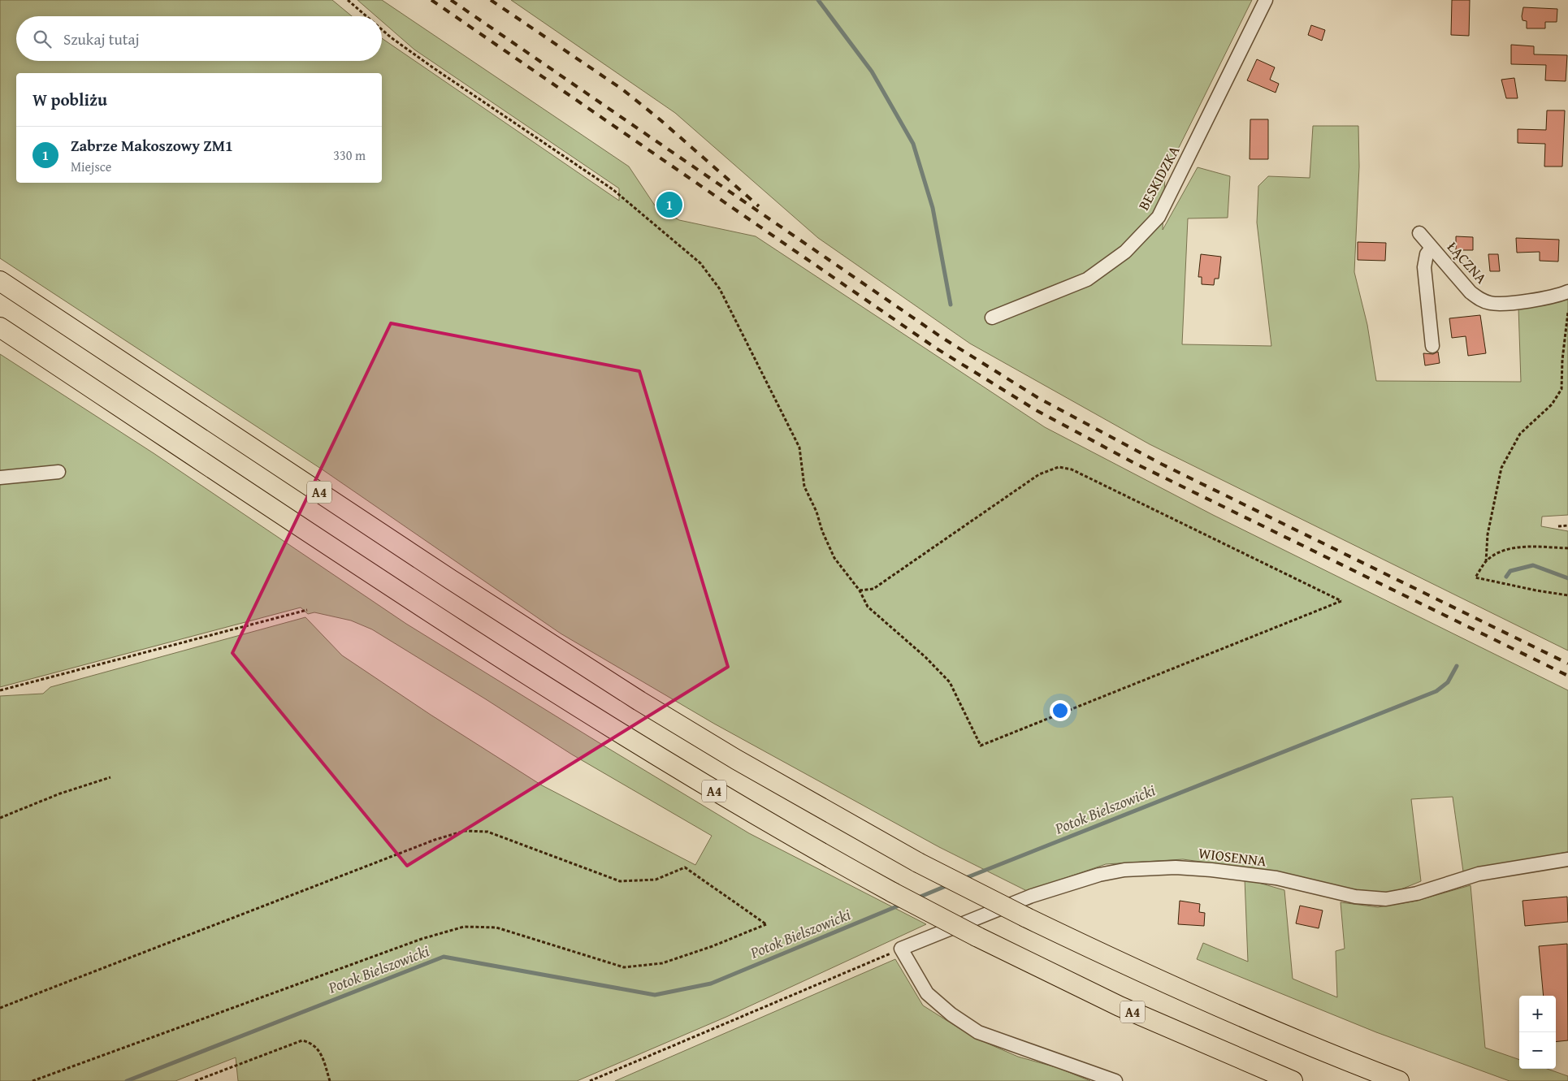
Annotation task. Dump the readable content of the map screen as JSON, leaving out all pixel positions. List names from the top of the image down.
{
  "streets": {
    "highway": ["A4"],
    "street": ["BESKIDZKA", "ŁĄCZNA", "WIOSENNA"]
  },
  "water": ["Potok Bielszowicki"],
  "page": {
    "search": "Szukaj tutaj",
    "heading": "W pobliżu",
    "list": [
      {
        "mark": "1",
        "name": "Zabrze Makoszowy ZM1",
        "note": "Miejsce",
        "value": "330 m"
      }
    ],
    "pins": "1",
    "map_buttons": ["+", "−"]
  }
}
